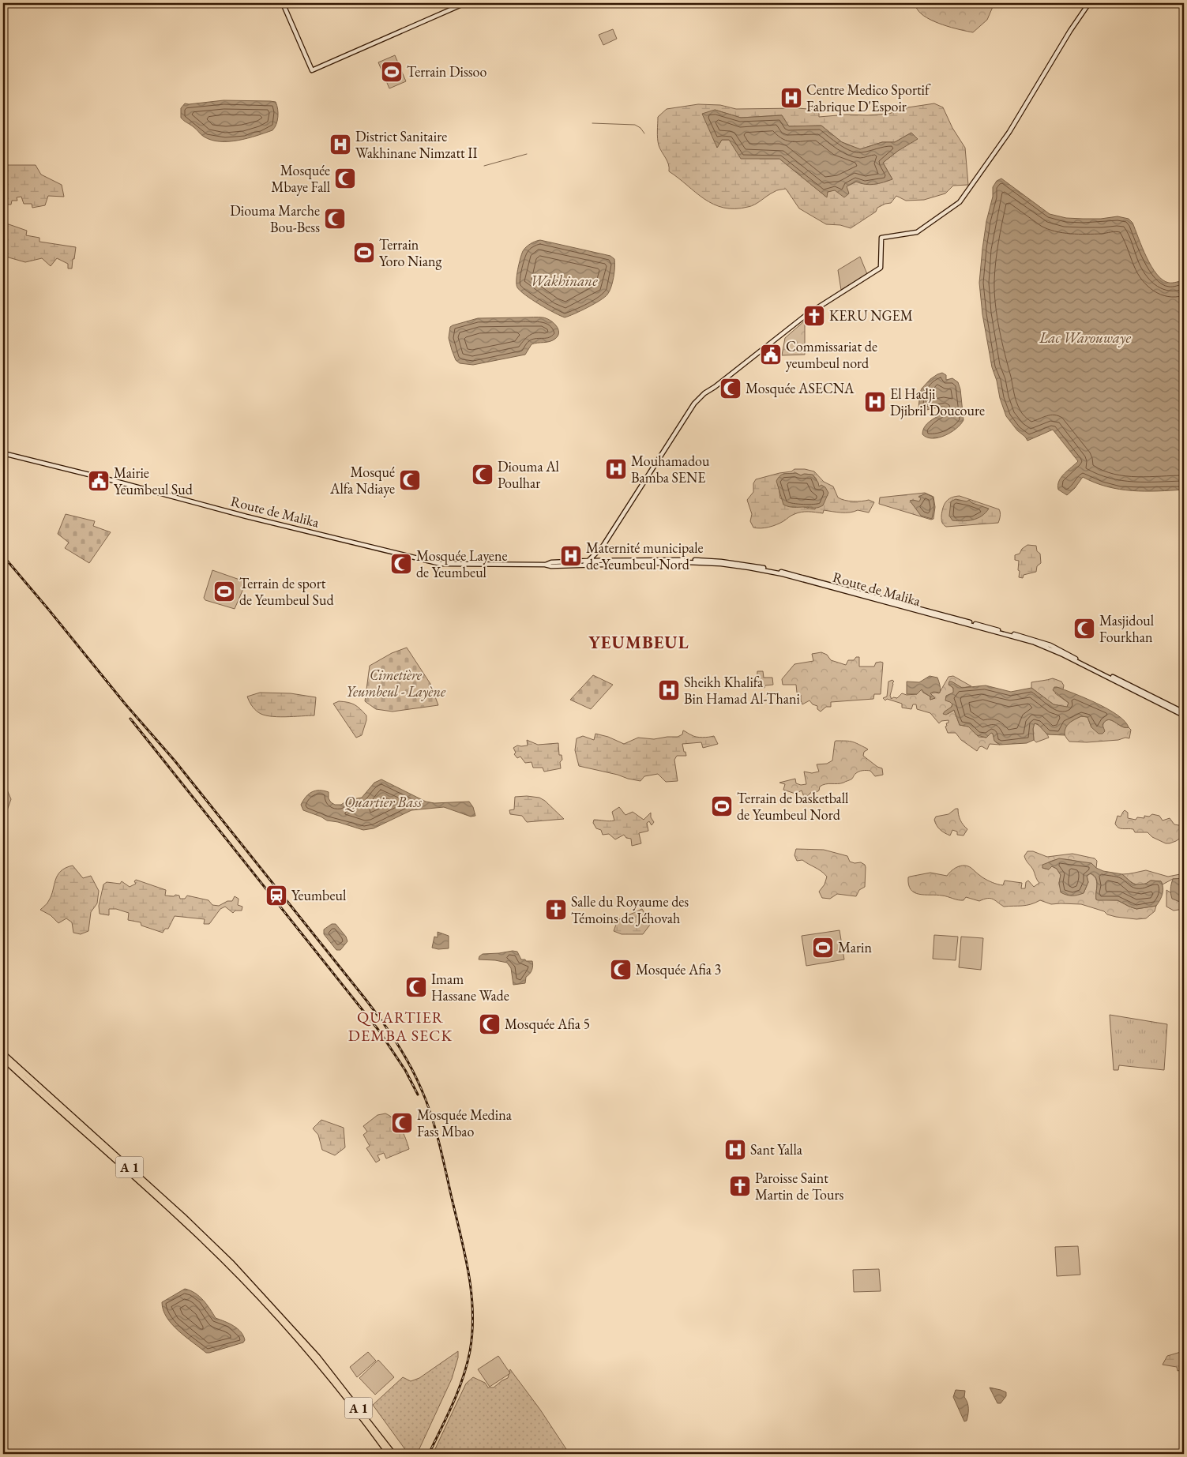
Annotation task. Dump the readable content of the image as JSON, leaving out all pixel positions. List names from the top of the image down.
{
  "streets": {
    "highway": ["A 1"],
    "main road": ["Route de Malika"]
  },
  "districts": ["YEUMBEUL", "QUARTIER DEMBA SECK"],
  "water": ["Wakhinane", "Lac Warouwaye", "Quartier Bass"],
  "parks": ["Cimetière Yeumbeul - Layène"],
  "places": {
    "sports": [
      "Terrain Dissoo",
      "Terrain Yoro Niang",
      "Terrain de sport de Yeumbeul Sud",
      "Terrain de basketball de Yeumbeul Nord",
      "Marin"
    ],
    "hospital": [
      "Centre Medico Sportif Fabrique D'Espoir",
      "District Sanitaire Wakhinane Nimzatt II",
      "El Hadji Djibril Doucoure",
      "Mouhamadou Bamba SENE",
      "Maternité municipale de Yeumbeul Nord",
      "Sheikh Khalifa Bin Hamad Al-Thani",
      "Sant Yalla"
    ],
    "mosque": [
      "Mosquée Mbaye Fall",
      "Diouma Marche Bou-Bess",
      "Mosquée ASECNA",
      "Diouma Al Poulhar",
      "Mosqué Alfa Ndiaye",
      "Mosquée Layene de Yeumbeul",
      "Masjidoul Fourkhan",
      "Mosquée Afia 3",
      "Imam Hassane Wade",
      "Mosquée Afia 5",
      "Mosquée Medina Fass Mbao"
    ],
    "church": ["KERU NGEM", "Salle du Royaume des Témoins de Jéhovah", "Paroisse Saint Martin de Tours"],
    "public building": ["Commissariat de yeumbeul nord", "Mairie Yeumbeul Sud"],
    "station": ["Yeumbeul"]
  }
}
